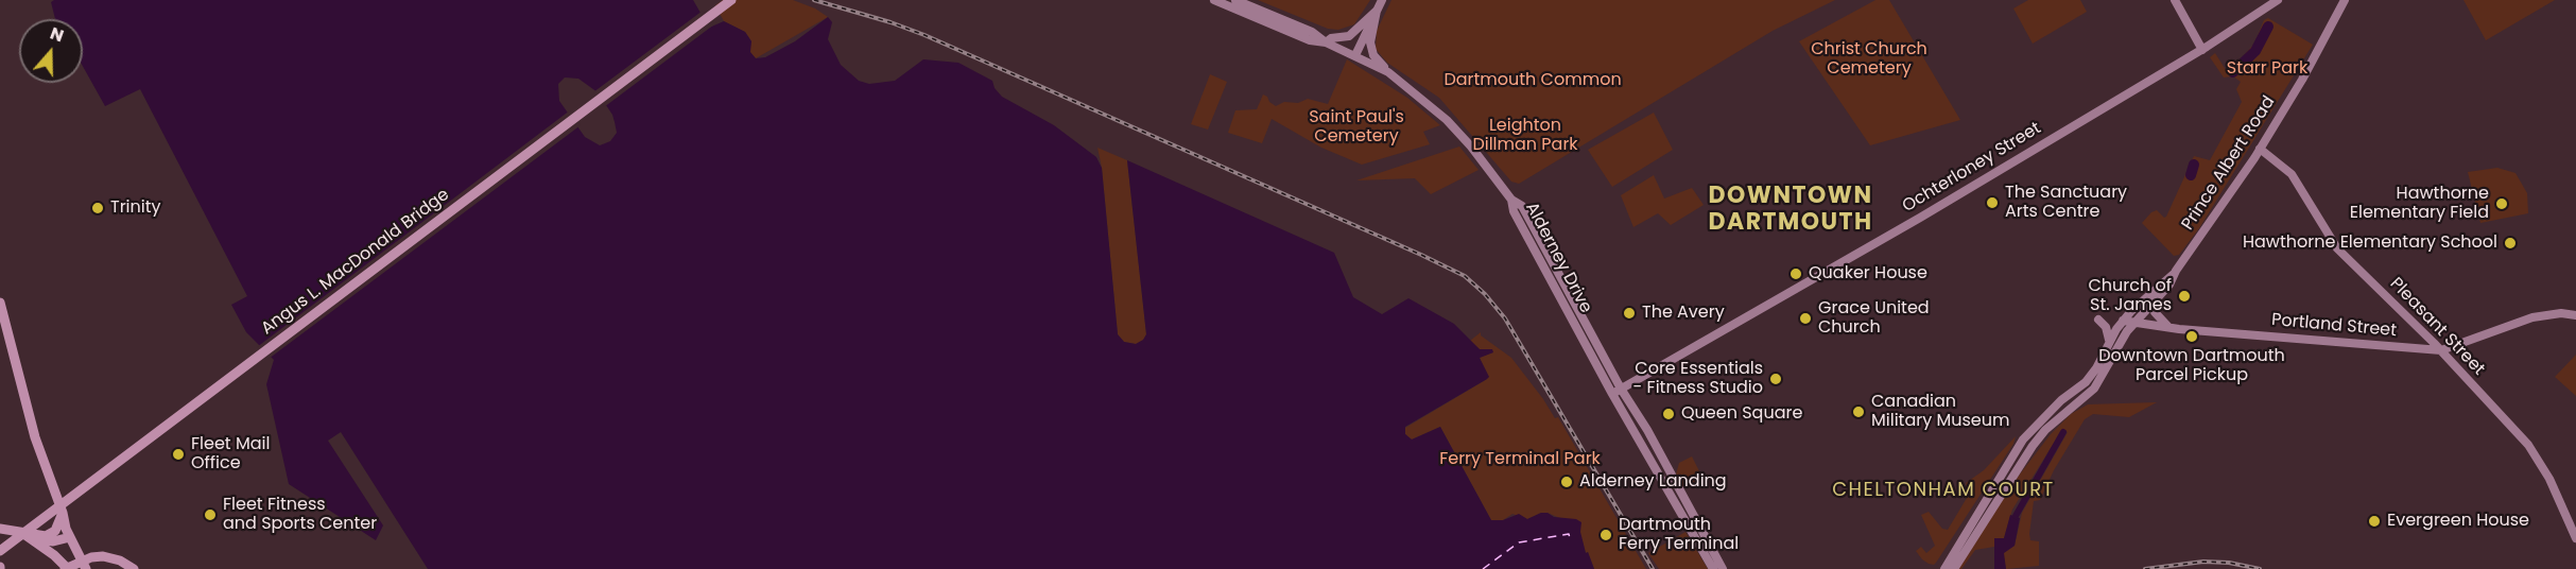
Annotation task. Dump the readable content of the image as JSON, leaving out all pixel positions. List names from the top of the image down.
{
  "streets": {
    "main road": [
      "Prince Albert Road",
      "Ochterloney Street",
      "Alderney Drive",
      "Angus L. MacDonald Bridge",
      "Portland Street",
      "Pleasant Street"
    ]
  },
  "crossings": [
    ["Prince Albert Road", "Portland Street"],
    ["Prince Albert Road", "Pleasant Street"],
    ["Ochterloney Street", "Alderney Drive"],
    ["Portland Street", "Pleasant Street"]
  ],
  "districts": ["DOWNTOWN DARTMOUTH", "CHELTONHAM COURT"],
  "parks": [
    "Christ Church Cemetery",
    "Starr Park",
    "Dartmouth Common",
    "Saint Paul's Cemetery",
    "Leighton Dillman Park",
    "Ferry Terminal Park"
  ],
  "places": [
    "The Sanctuary Arts Centre",
    "Hawthorne Elementary Field",
    "Trinity",
    "Hawthorne Elementary School",
    "Quaker House",
    "Church of St. James",
    "The Avery",
    "Grace United Church",
    "Downtown Dartmouth Parcel Pickup",
    "Core Essentials - Fitness Studio",
    "Canadian Military Museum",
    "Queen Square",
    "Fleet Mail Office",
    "Alderney Landing",
    "Fleet Fitness and Sports Center",
    "Evergreen House",
    "Dartmouth Ferry Terminal"
  ],
  "north": "top"
}
